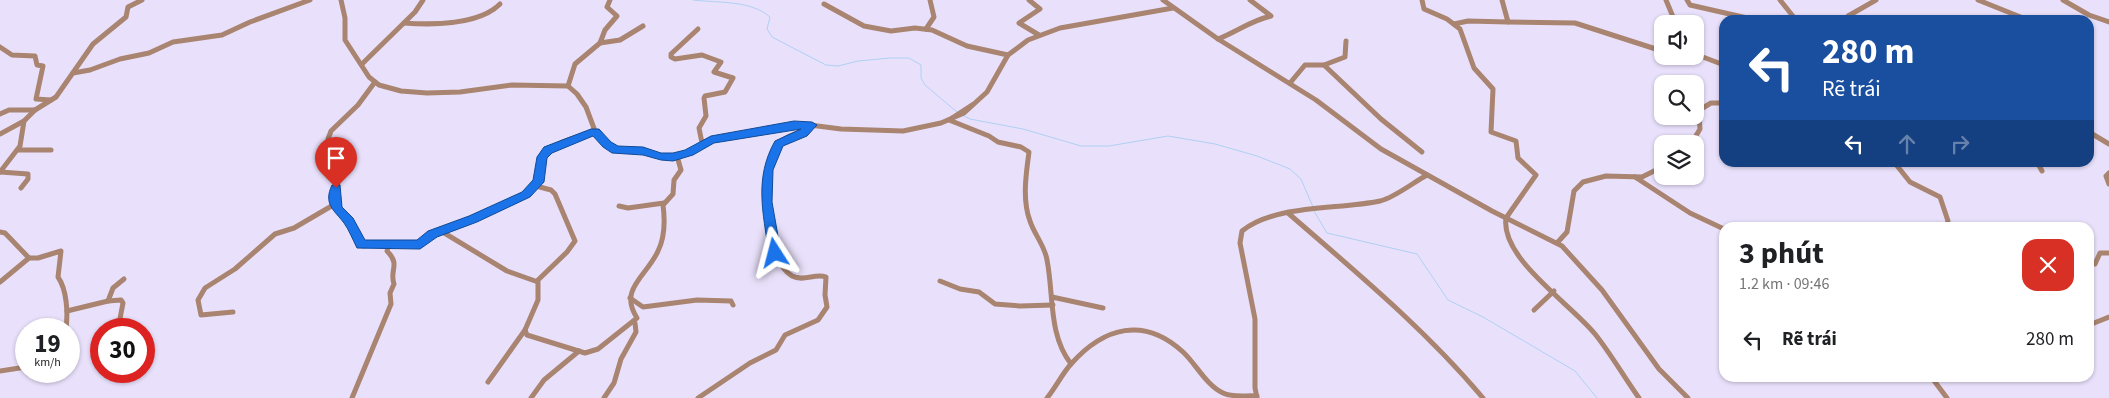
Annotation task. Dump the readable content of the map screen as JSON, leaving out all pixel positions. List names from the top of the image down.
{
  "page": {
    "turn": ["280 m", "Rẽ trái"],
    "heading": ["3 phút", "1.2 km · 09:46"],
    "list": [
      {
        "name": "Rẽ trái",
        "value": "280 m"
      }
    ],
    "speed": "19 km/h",
    "limit": "30"
  }
}
